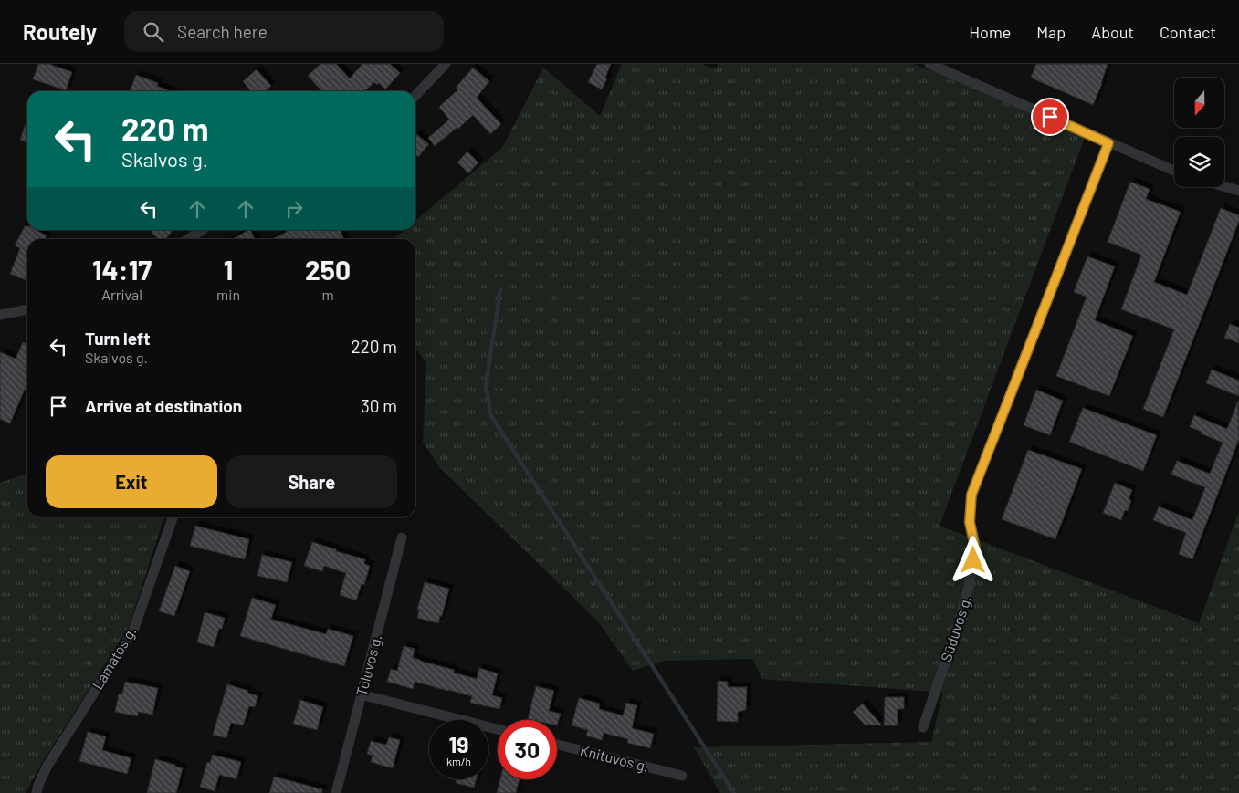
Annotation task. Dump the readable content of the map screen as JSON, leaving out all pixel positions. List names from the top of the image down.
{
  "streets": {
    "street": [
      "Sūduvos g.",
      "Lamatos g.",
      "Toluvos g.",
      "Knituvos g."
    ]
  },
  "north": "bottom",
  "page": {
    "header": "Routely",
    "search": "Search here",
    "nav": [
      "Home",
      "Map",
      "About",
      "Contact"
    ],
    "turn": ["220 m", "Skalvos g."],
    "eta": [
      "14:17",
      "Arrival",
      "1",
      "min",
      "250",
      "m"
    ],
    "list": [
      {
        "name": "Turn left",
        "note": "Skalvos g.",
        "value": "220 m"
      },
      {
        "name": "Arrive at destination",
        "value": "30 m"
      }
    ],
    "buttons": ["Exit", "Share"],
    "speed": "19 km/h",
    "limit": "30"
  }
}
